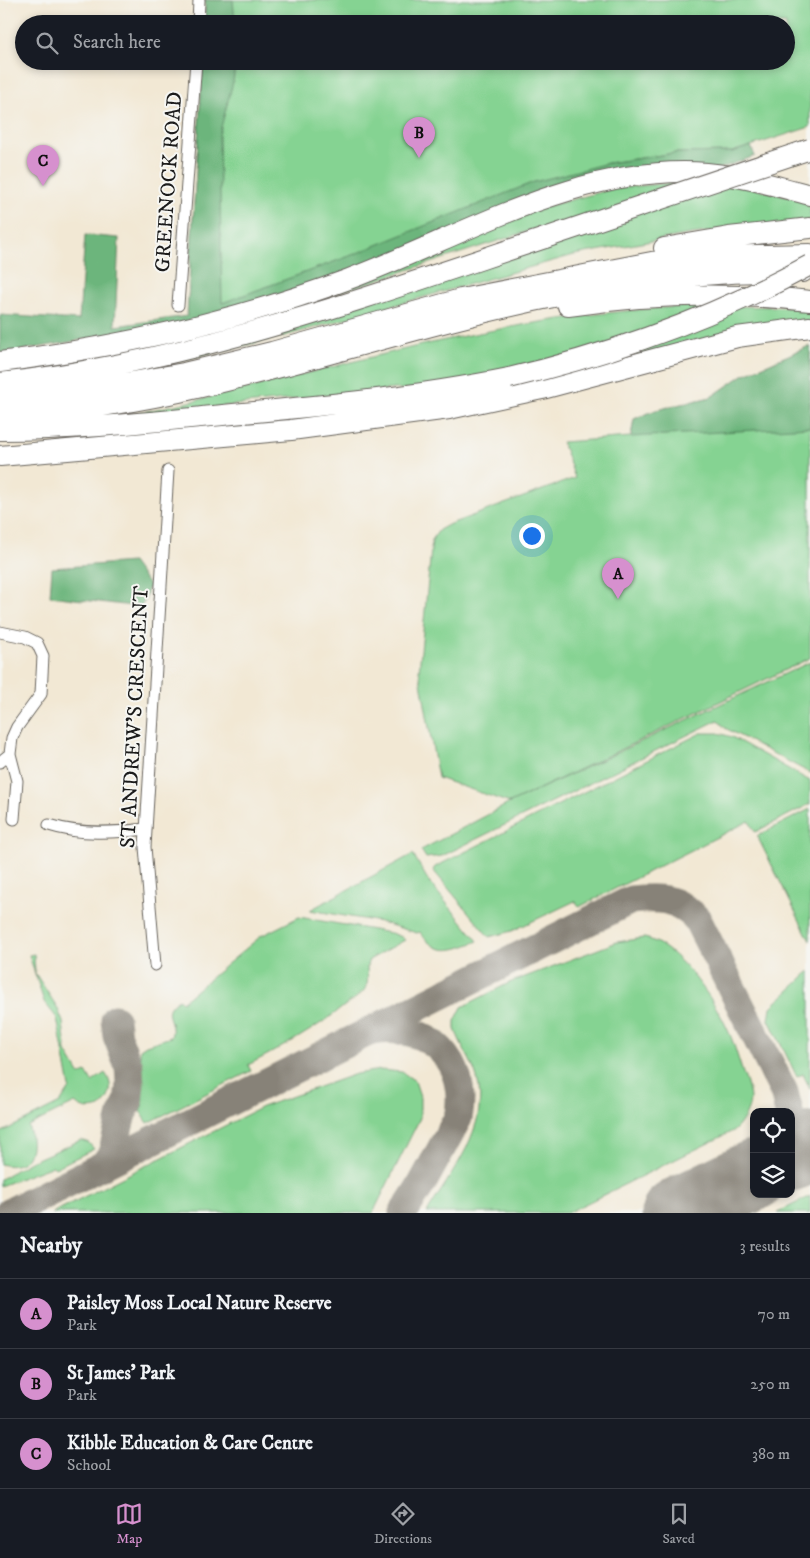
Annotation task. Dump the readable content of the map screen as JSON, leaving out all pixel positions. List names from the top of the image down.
{
  "streets": {
    "street": ["GREENOCK ROAD", "ST ANDREW'S CRESCENT"]
  },
  "page": {
    "search": "Search here",
    "pins": ["B", "C", "A"],
    "heading": ["Nearby", "3 results"],
    "list": [
      {
        "mark": "A",
        "name": "Paisley Moss Local Nature Reserve",
        "note": "Park",
        "value": "70 m"
      },
      {
        "mark": "B",
        "name": "St James' Park",
        "note": "Park",
        "value": "250 m"
      },
      {
        "mark": "C",
        "name": "Kibble Education & Care Centre",
        "note": "School",
        "value": "380 m"
      }
    ],
    "nav": ["Map", "Directions", "Saved"]
  }
}
